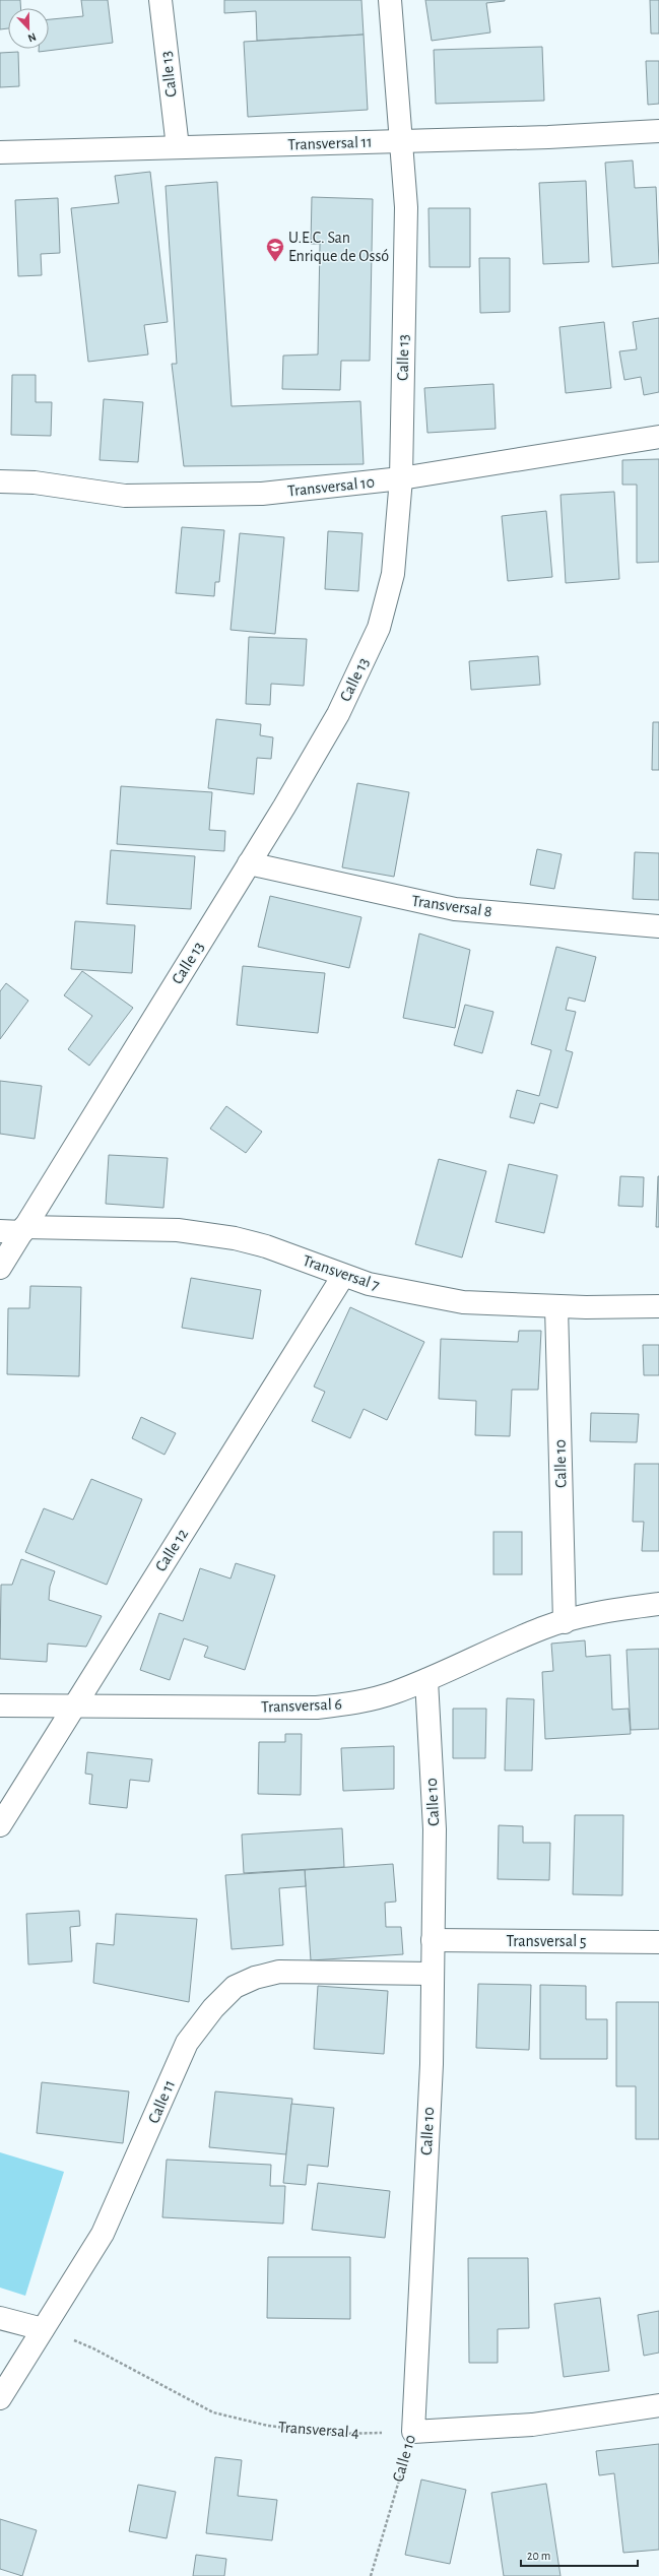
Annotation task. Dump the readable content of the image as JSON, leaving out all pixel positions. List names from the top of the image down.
{
  "streets": {
    "street": [
      "Calle 13",
      "Transversal 11",
      "Transversal 10",
      "Transversal 8",
      "Transversal 7",
      "Calle 10",
      "Calle 12",
      "Transversal 6",
      "Transversal 5",
      "Calle 11"
    ],
    "path": ["Transversal 4"]
  },
  "crossings": [
    ["Calle 13", "Transversal 11"],
    ["Calle 13", "Transversal 10"],
    ["Calle 13", "Transversal 8"],
    ["Calle 13", "Transversal 7"],
    ["Transversal 7", "Calle 10"],
    ["Transversal 7", "Calle 12"],
    ["Calle 10", "Transversal 6"],
    ["Calle 10", "Transversal 5"],
    ["Calle 10", "Calle 11"],
    ["Calle 10", "Transversal 4"],
    ["Calle 12", "Transversal 6"],
    ["Calle 11", "Transversal 4"]
  ],
  "places": {
    "school or university": ["U.E.C. San Enrique de Ossó"]
  },
  "scale_bar": "20 m",
  "north": "bottom"
}
